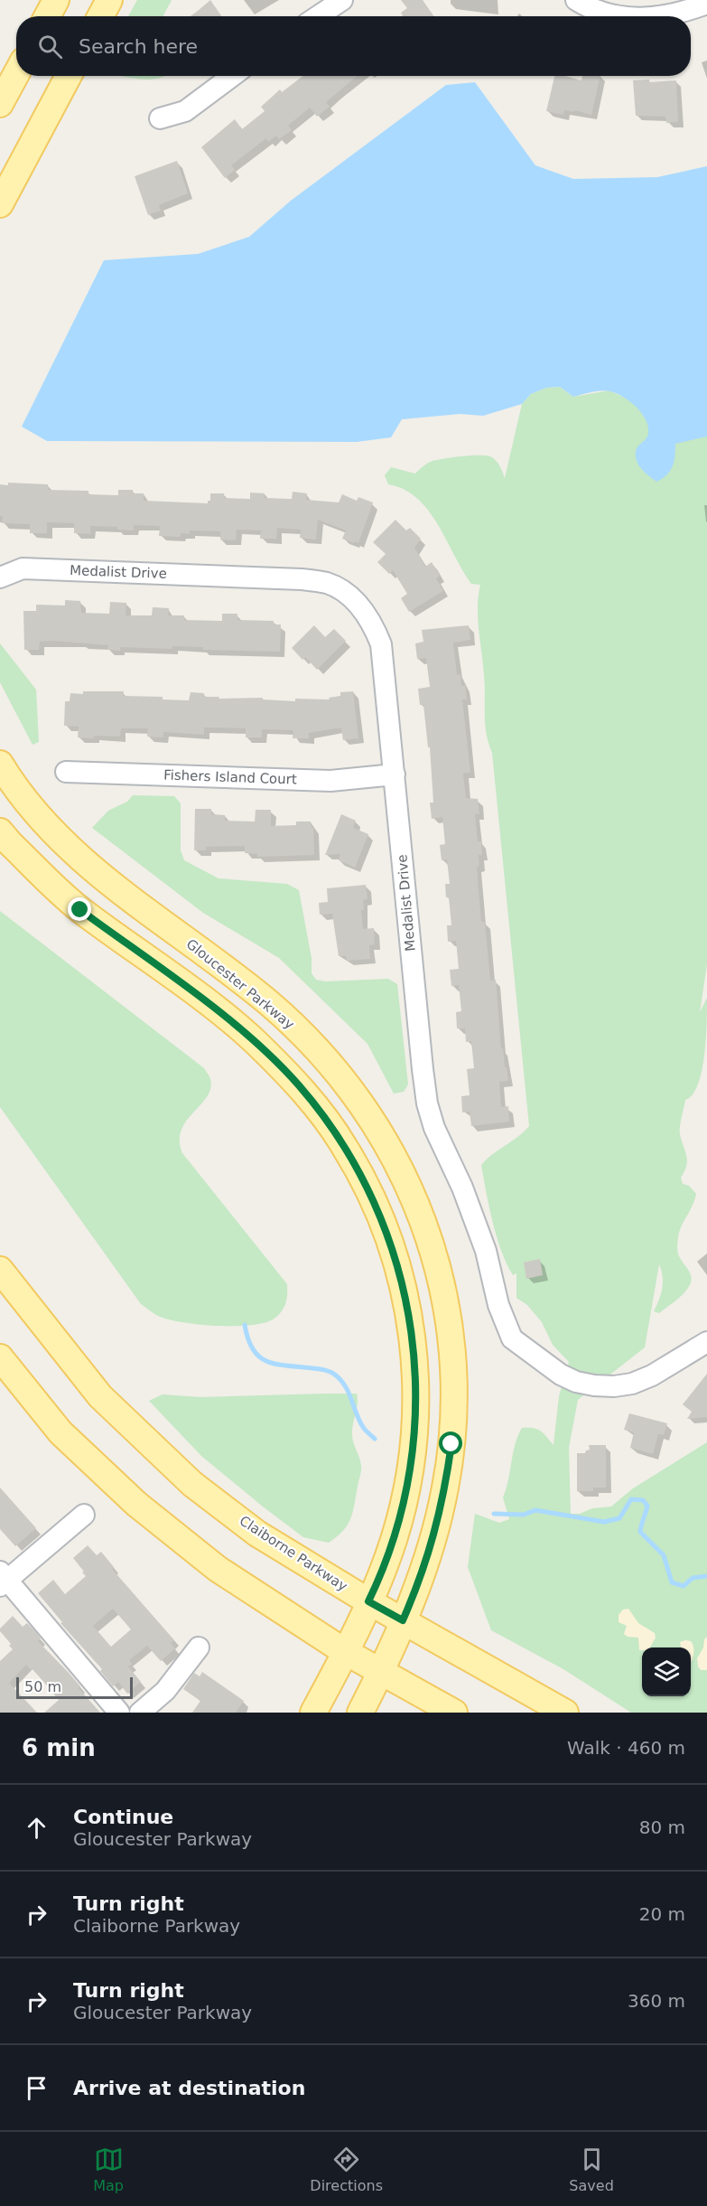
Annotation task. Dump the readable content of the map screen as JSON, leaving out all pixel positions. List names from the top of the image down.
{
  "streets": {
    "main road": ["Gloucester Parkway", "Claiborne Parkway"],
    "street": ["Medalist Drive", "Fishers Island Court"]
  },
  "crossings": [
    ["Medalist Drive", "Fishers Island Court"],
    ["Gloucester Parkway", "Claiborne Parkway"]
  ],
  "scale_bar": "50 m",
  "page": {
    "search": "Search here",
    "scale": "50 m",
    "heading": ["6 min", "Walk · 460 m"],
    "list": [
      ["Continue", "Gloucester Parkway", "80 m"],
      ["Turn right", "Claiborne Parkway", "20 m"],
      ["Turn right", "Gloucester Parkway", "360 m"],
      "Arrive at destination"
    ],
    "nav": ["Map", "Directions", "Saved"]
  }
}
